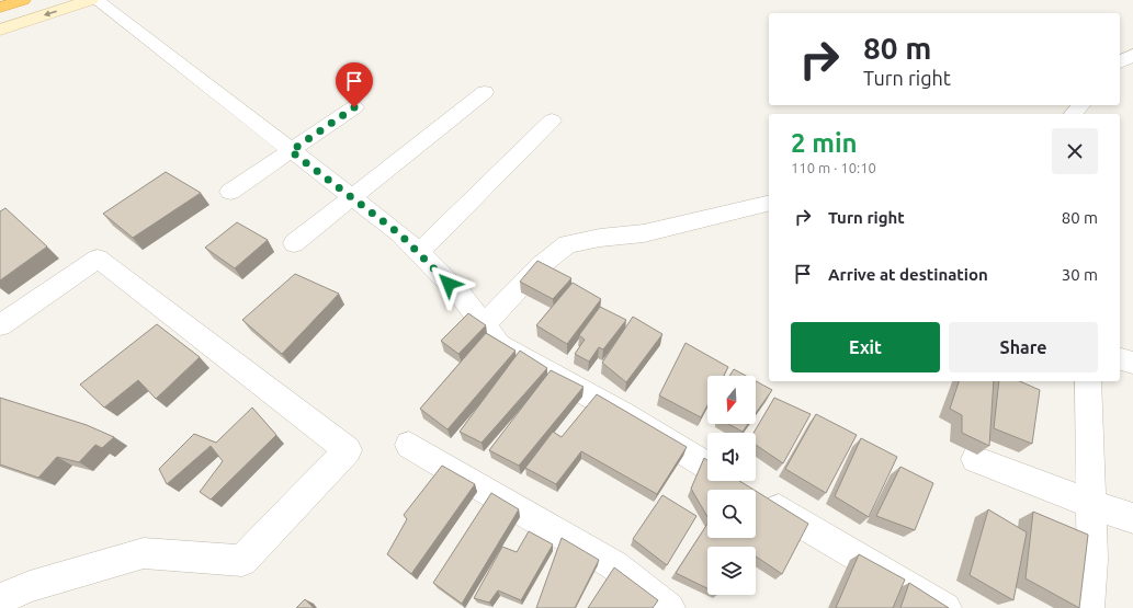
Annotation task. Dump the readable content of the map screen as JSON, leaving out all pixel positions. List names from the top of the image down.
{
  "north": "bottom",
  "page": {
    "turn": ["80 m", "Turn right"],
    "heading": ["2 min", "110 m · 10:10"],
    "list": [
      {
        "name": "Turn right",
        "value": "80 m"
      },
      {
        "name": "Arrive at destination",
        "value": "30 m"
      }
    ],
    "buttons": ["Exit", "Share"]
  }
}
